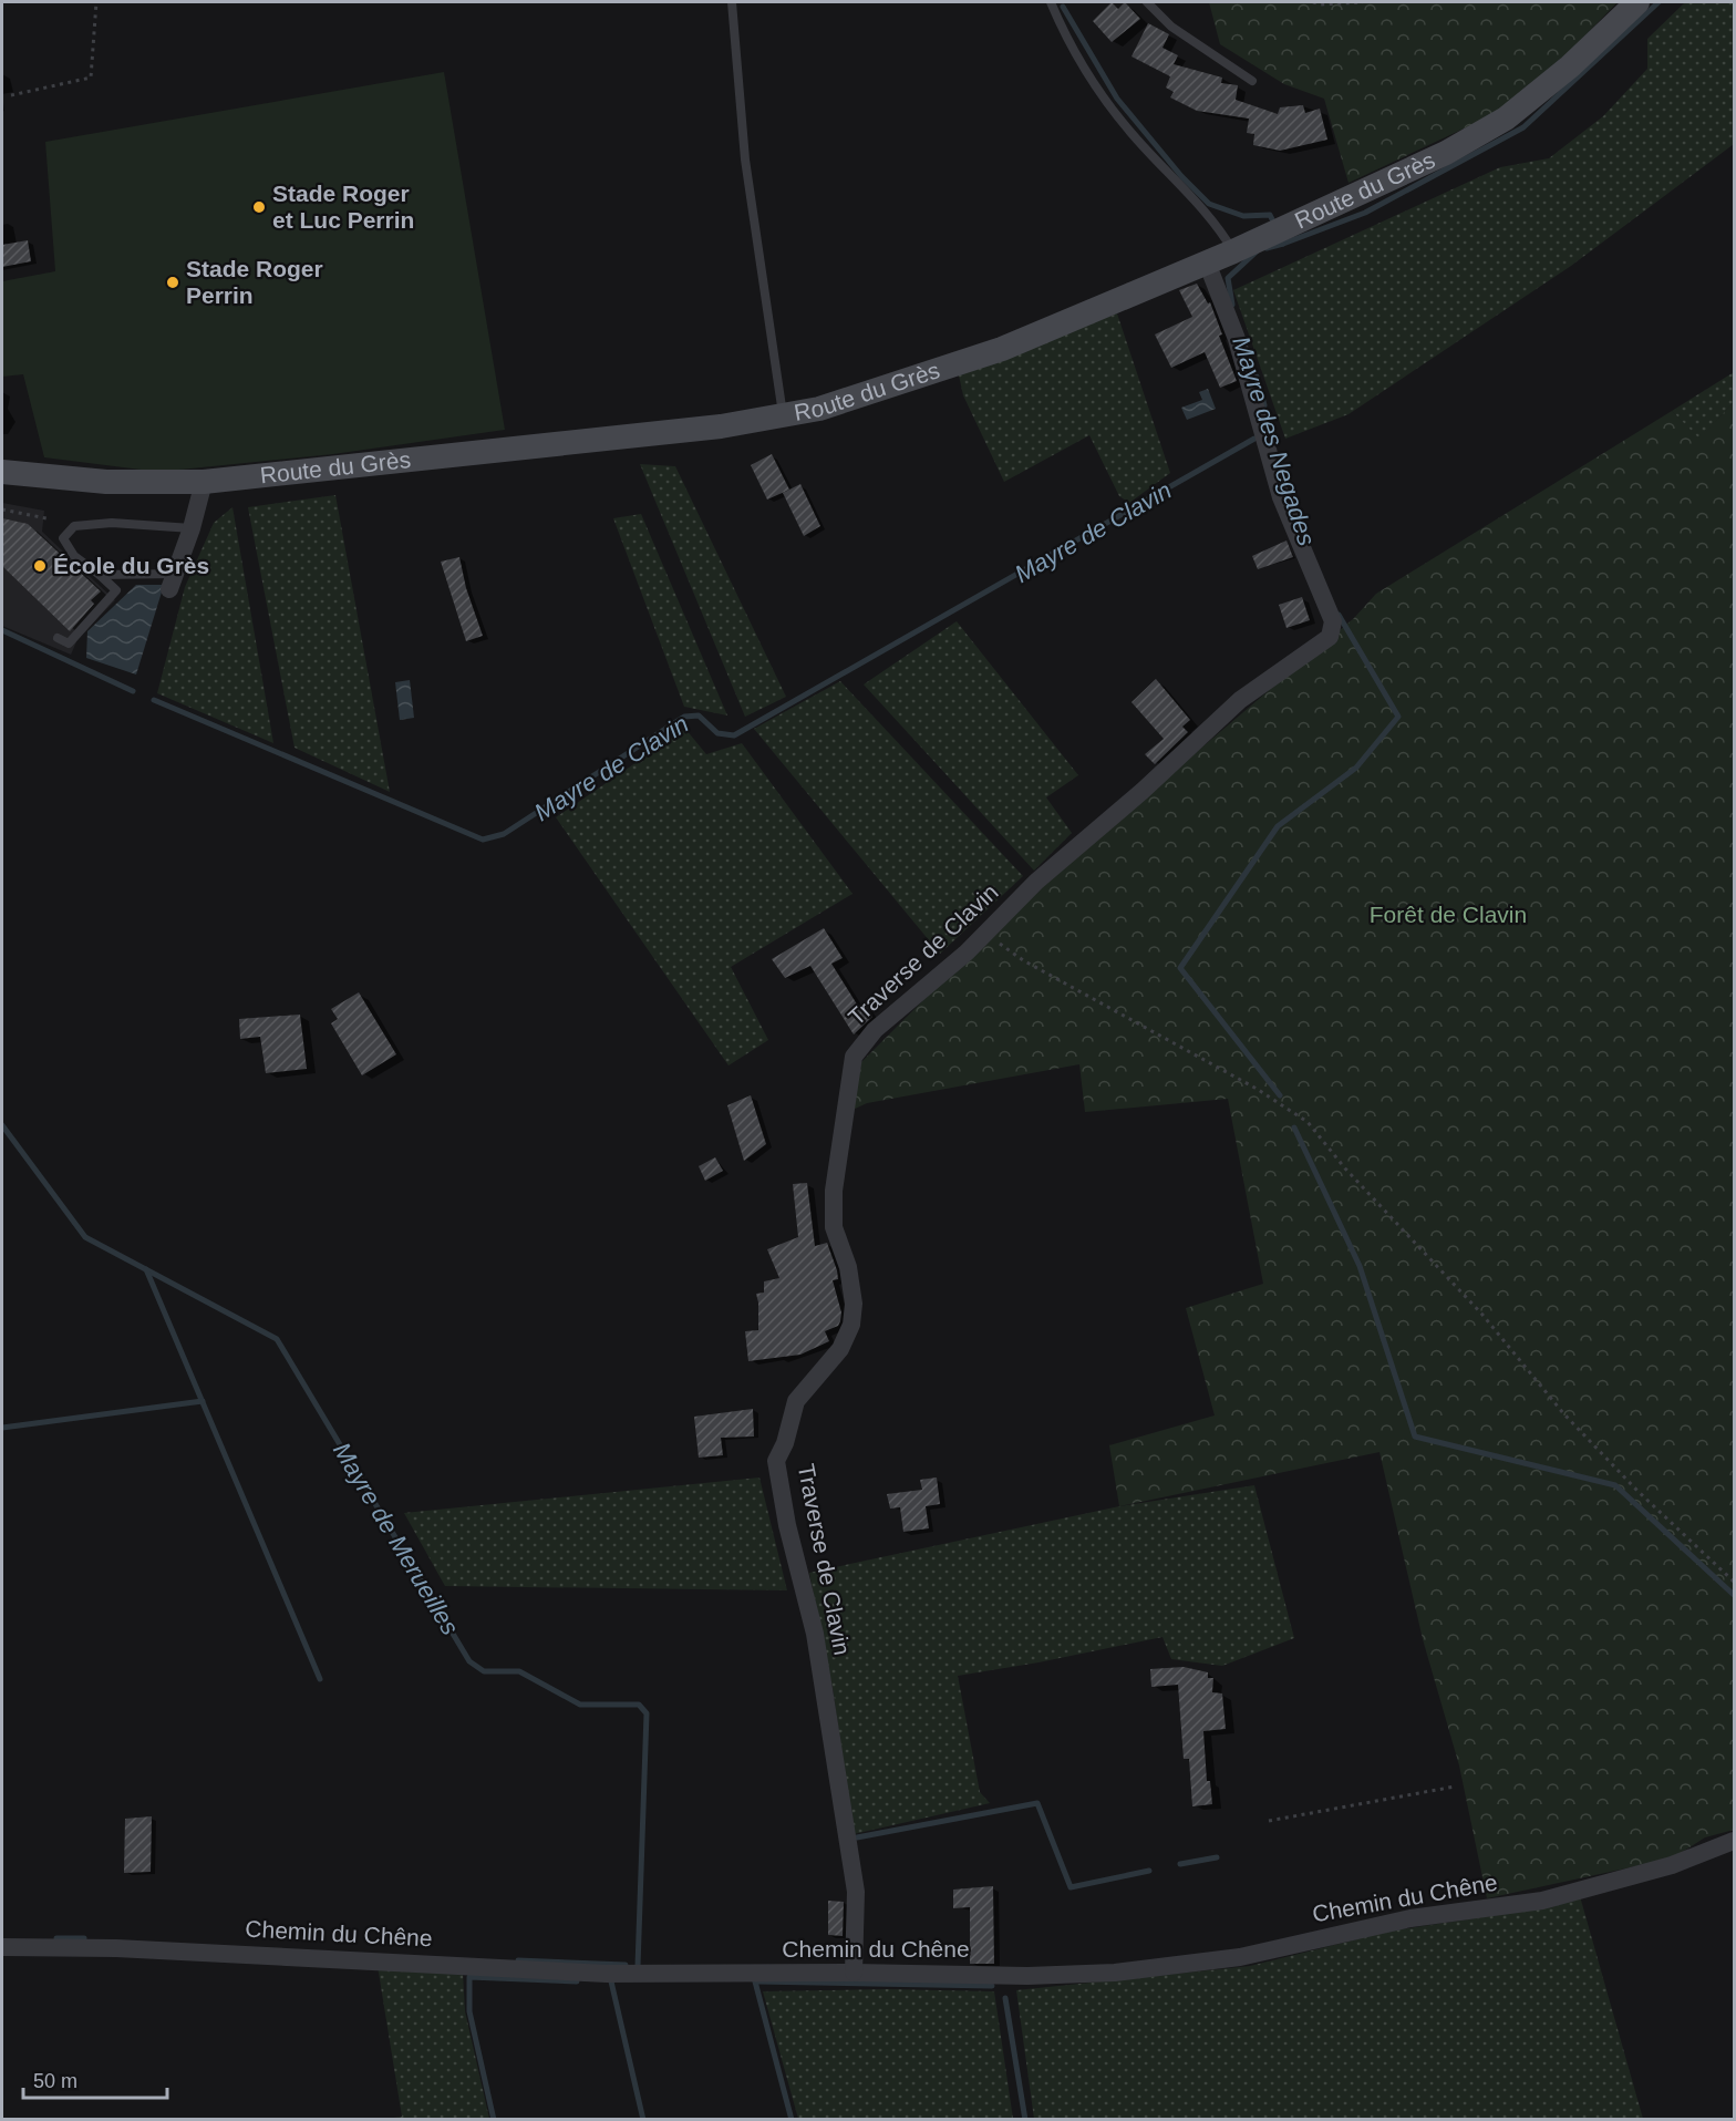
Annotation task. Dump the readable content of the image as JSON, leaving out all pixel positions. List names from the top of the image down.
{
  "streets": {
    "street": ["Route du Grès", "Traverse de Clavin", "Chemin du Chêne"]
  },
  "crossings": [
    ["Route du Grès", "Traverse de Clavin"],
    ["Traverse de Clavin", "Chemin du Chêne"]
  ],
  "water": ["Mayre des Negades", "Mayre de Clavin", "Mayre de Merueilles"],
  "parks": ["Forêt de Clavin"],
  "places": ["Stade Roger et Luc Perrin", "Stade Roger Perrin", "École du Grès"],
  "scale_bar": "50 m"
}
